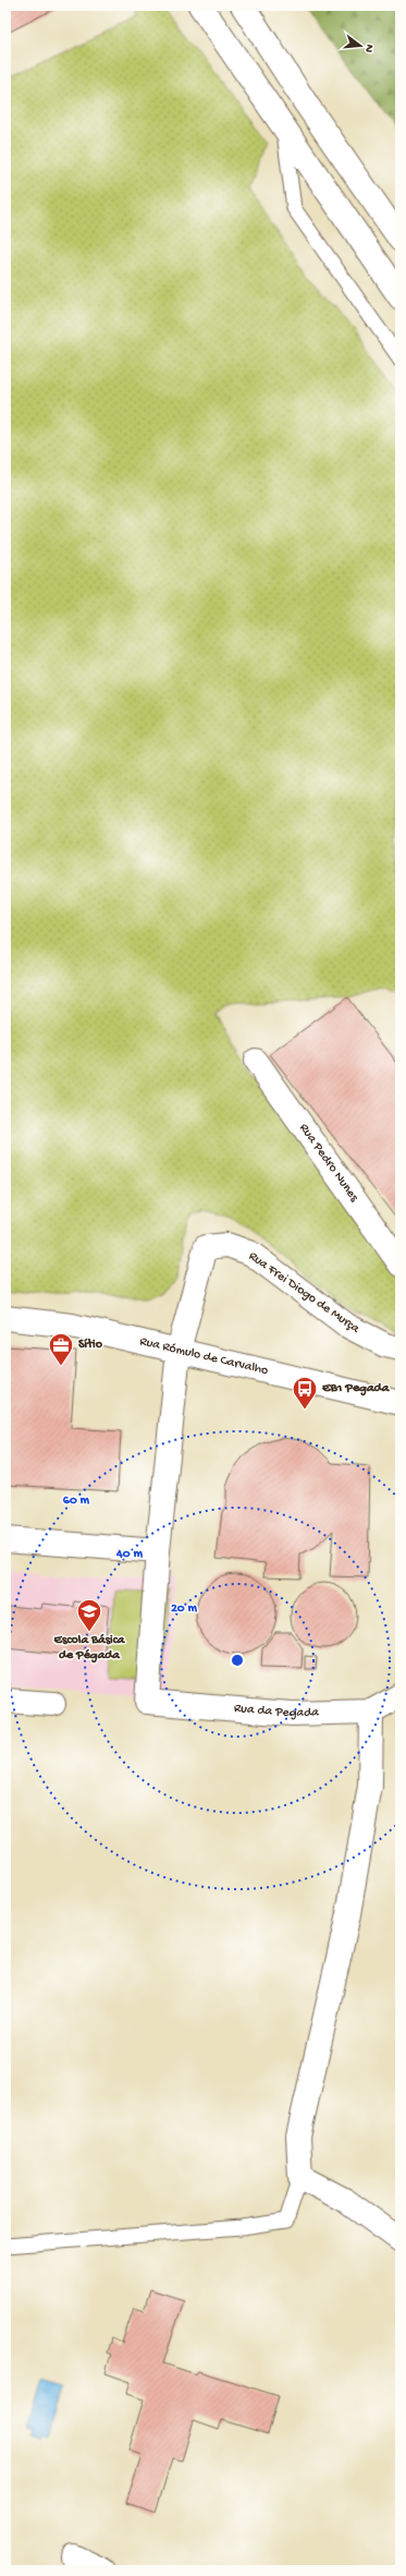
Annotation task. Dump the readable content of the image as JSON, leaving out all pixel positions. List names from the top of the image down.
{
  "streets": {
    "main road": [
      "Rua Pedro Nunes",
      "Rua Frei Diogo de Murça",
      "Rua Rómulo de Carvalho",
      "Rua da Pegada"
    ]
  },
  "crossings": [
    ["Rua Frei Diogo de Murça", "Rua Rómulo de Carvalho"]
  ],
  "places": {
    "office": ["Sítio"],
    "bus stop": ["EB1 Pegada"],
    "school or university": ["Escola Básica de Pégada"]
  },
  "north": "right",
  "rings": ["60 m", "40 m", "20 m"]
}
